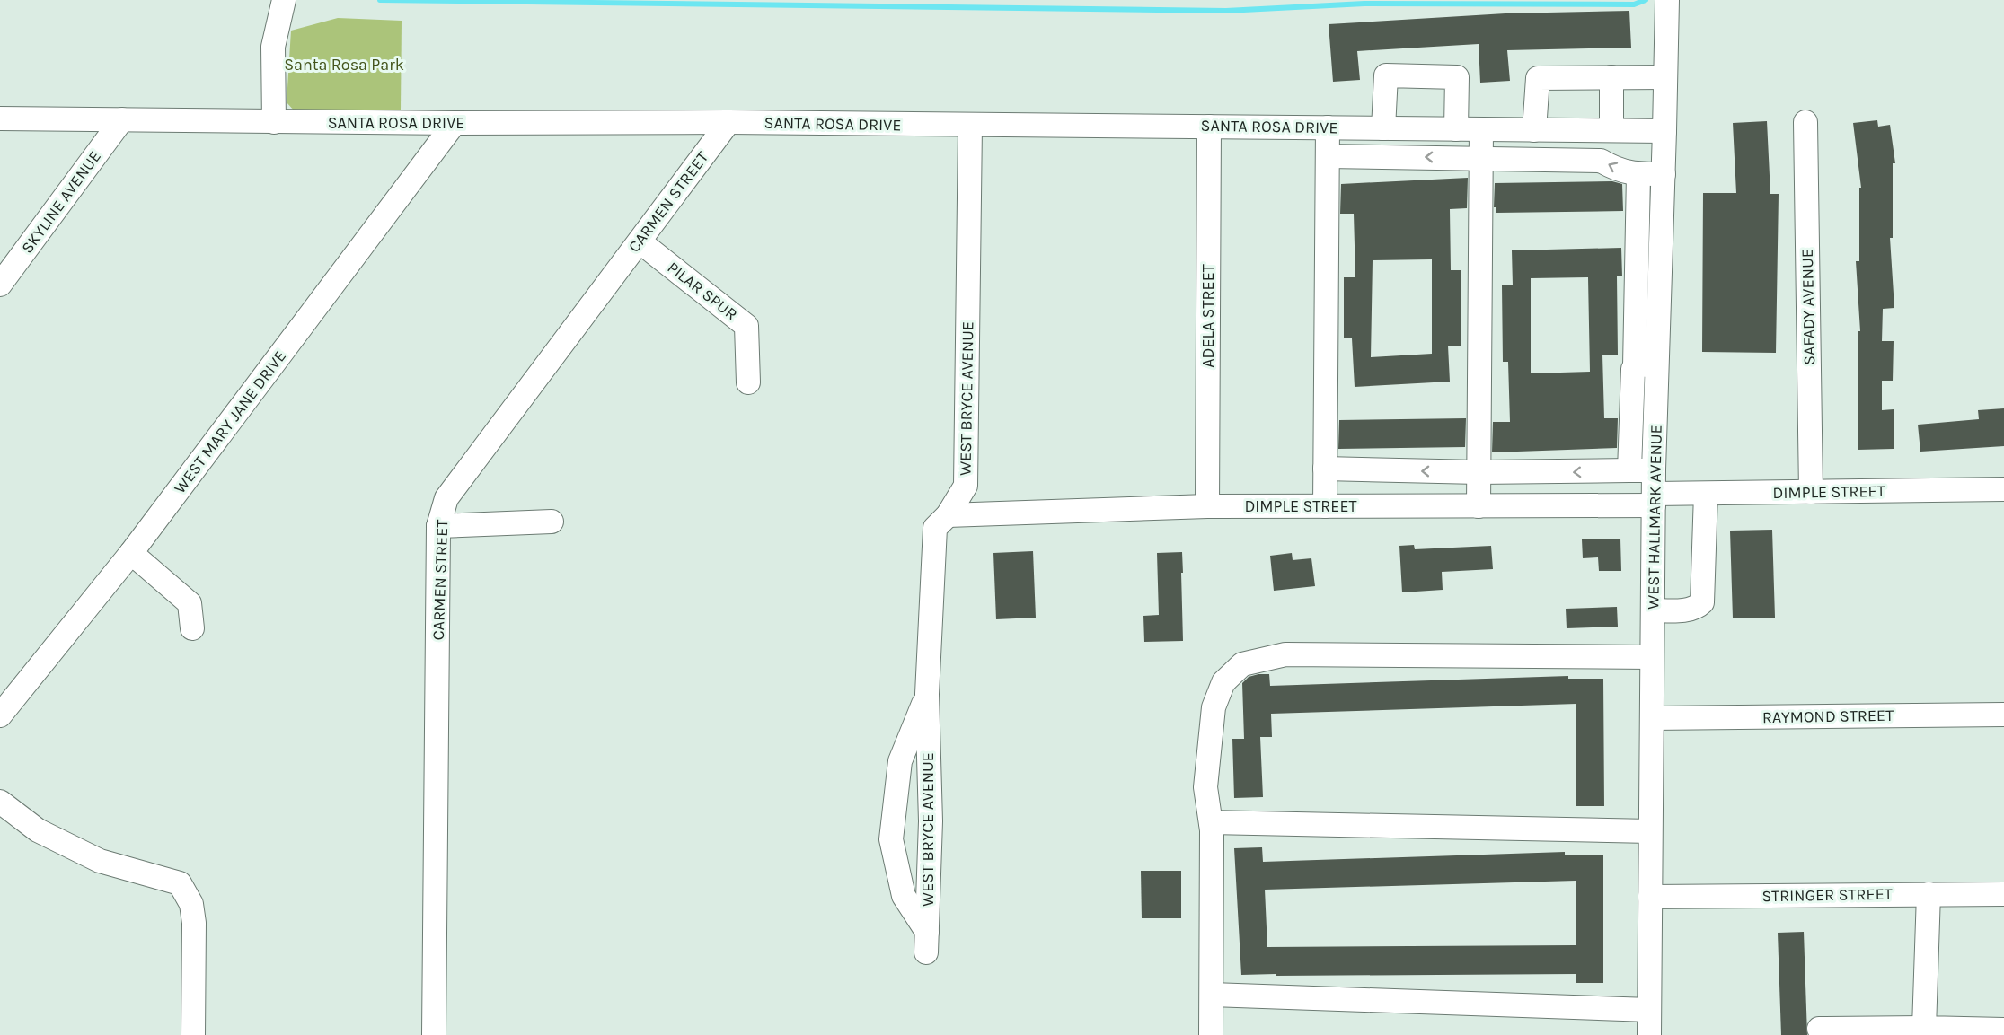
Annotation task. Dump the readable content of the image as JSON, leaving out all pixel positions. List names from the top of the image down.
{
  "streets": {
    "street": [
      "SANTA ROSA DRIVE",
      "SKYLINE AVENUE",
      "CARMEN STREET",
      "PILAR SPUR",
      "SAFADY AVENUE",
      "ADELA STREET",
      "WEST BRYCE AVENUE",
      "WEST MARY JANE DRIVE",
      "DIMPLE STREET",
      "WEST HALLMARK AVENUE",
      "RAYMOND STREET",
      "STRINGER STREET"
    ]
  },
  "crossings": [
    ["SANTA ROSA DRIVE", "SKYLINE AVENUE"],
    ["SANTA ROSA DRIVE", "CARMEN STREET"],
    ["SANTA ROSA DRIVE", "ADELA STREET"],
    ["SANTA ROSA DRIVE", "WEST BRYCE AVENUE"],
    ["SANTA ROSA DRIVE", "WEST MARY JANE DRIVE"],
    ["SANTA ROSA DRIVE", "WEST HALLMARK AVENUE"],
    ["CARMEN STREET", "PILAR SPUR"],
    ["SAFADY AVENUE", "DIMPLE STREET"],
    ["ADELA STREET", "DIMPLE STREET"],
    ["WEST BRYCE AVENUE", "DIMPLE STREET"],
    ["DIMPLE STREET", "WEST HALLMARK AVENUE"],
    ["WEST HALLMARK AVENUE", "RAYMOND STREET"],
    ["WEST HALLMARK AVENUE", "STRINGER STREET"]
  ],
  "parks": ["Santa Rosa Park"]
}
